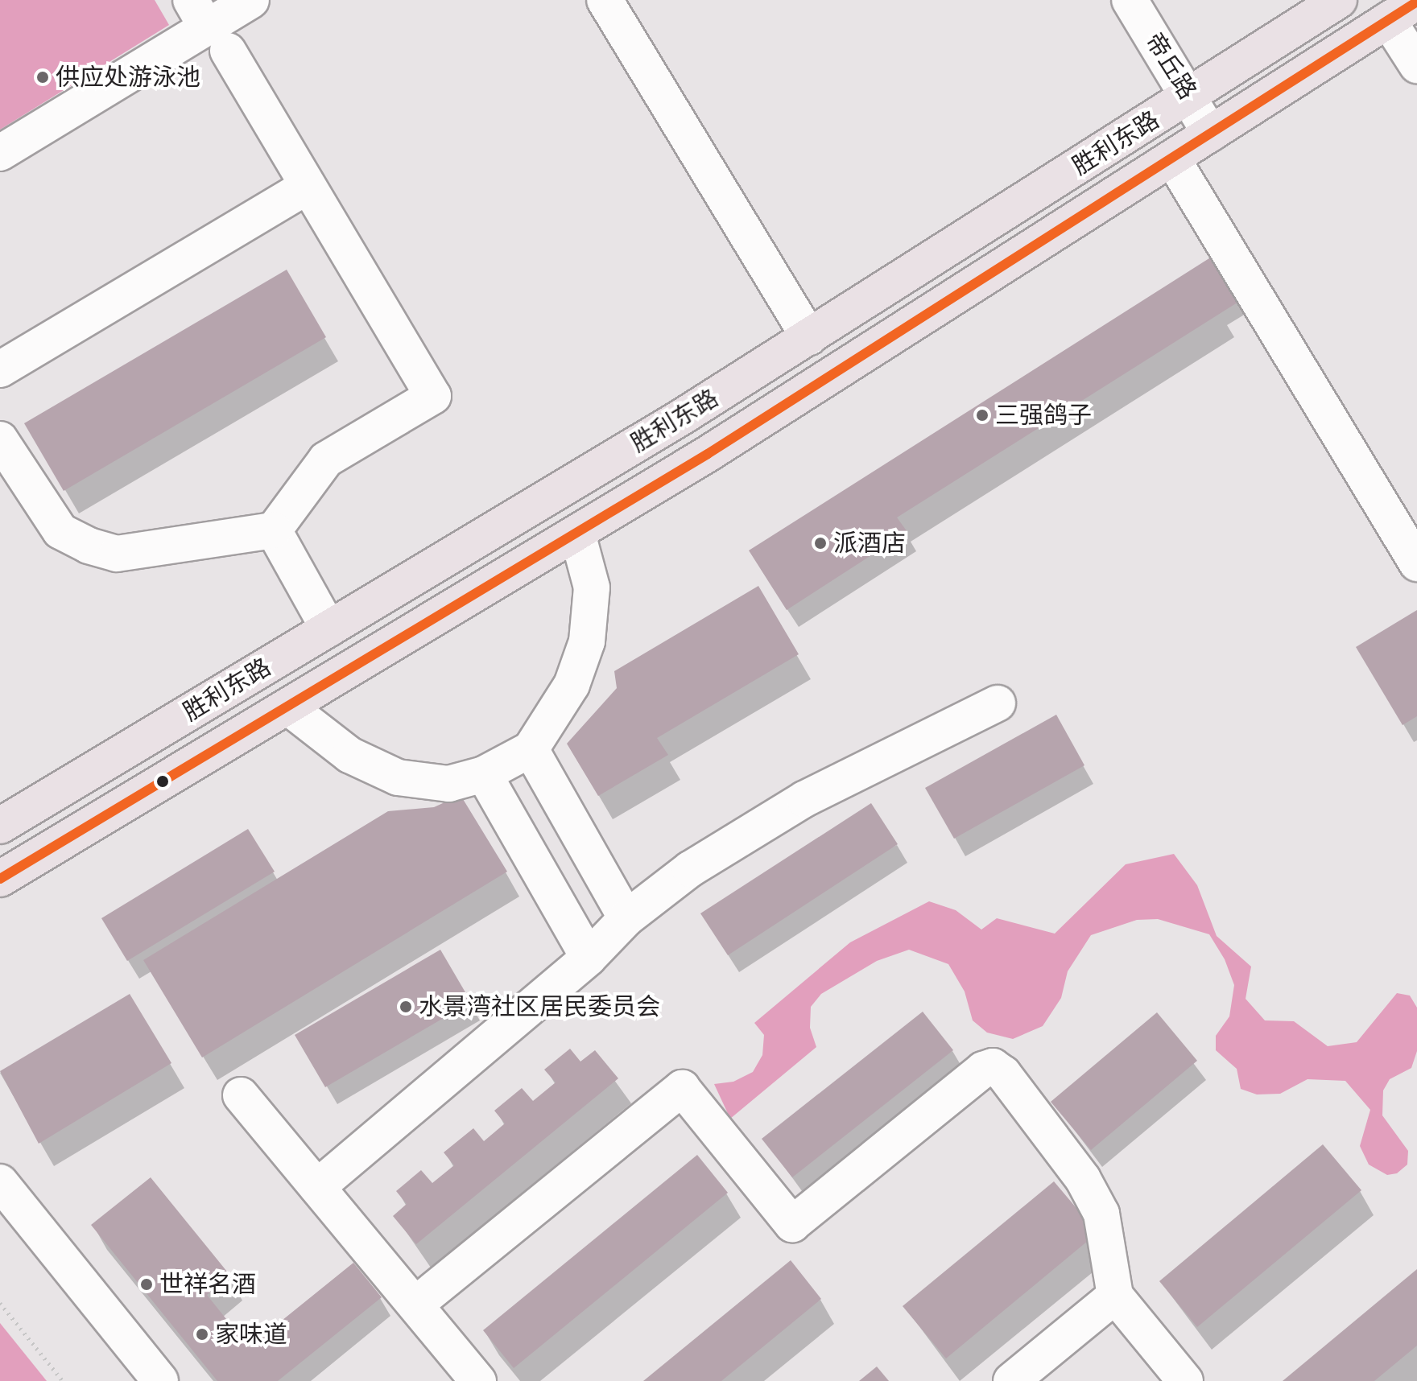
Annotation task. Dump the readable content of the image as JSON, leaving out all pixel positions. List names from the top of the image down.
{
  "streets": {
    "main road": ["胜利东路"],
    "street": ["帝丘路"]
  },
  "crossings": [
    ["帝丘路", "胜利东路"]
  ],
  "places": [
    "供应处游泳池",
    "三强鸽子",
    "派酒店",
    "水景湾社区居民委员会",
    "世祥名酒",
    "家味道"
  ]
}
